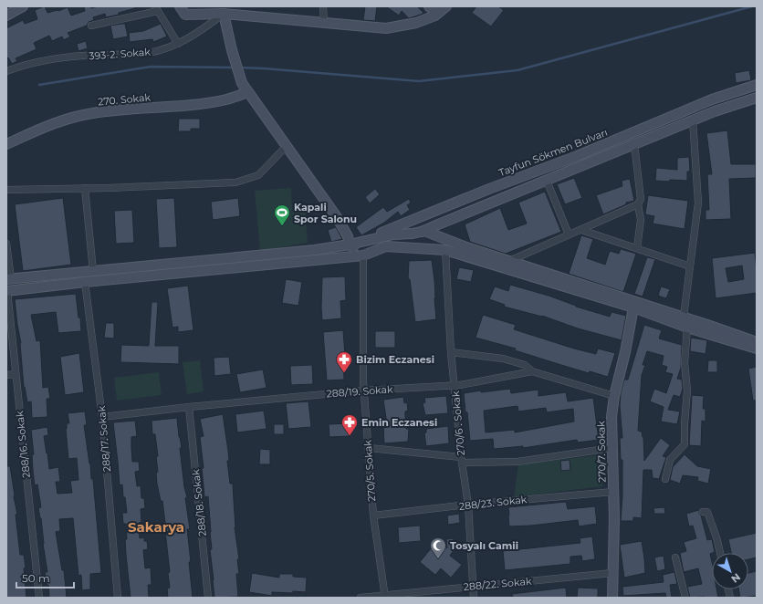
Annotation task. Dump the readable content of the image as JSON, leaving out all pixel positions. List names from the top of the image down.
{
  "streets": {
    "street": [
      "393-2. Sokak",
      "270. Sokak",
      "Tayfun Sökmen Bulvarı",
      "288/19. Sokak",
      "270/6 . Sokak",
      "288/17. Sokak",
      "288/16. Sokak",
      "270/7. Sokak",
      "270/5. Sokak",
      "288/18. Sokak",
      "288/23. Sokak",
      "288/22. Sokak"
    ]
  },
  "crossings": [
    ["288/19. Sokak", "270/6 . Sokak"],
    ["288/19. Sokak", "288/17. Sokak"],
    ["288/19. Sokak", "270/7. Sokak"],
    ["288/19. Sokak", "270/5. Sokak"],
    ["288/19. Sokak", "288/18. Sokak"],
    ["270/6 . Sokak", "288/23. Sokak"],
    ["270/6 . Sokak", "288/22. Sokak"],
    ["270/7. Sokak", "288/23. Sokak"],
    ["270/7. Sokak", "288/22. Sokak"],
    ["270/5. Sokak", "288/23. Sokak"],
    ["270/5. Sokak", "288/22. Sokak"]
  ],
  "districts": ["Sakarya"],
  "places": {
    "sports": ["Kapali Spor Salonu"],
    "pharmacy": ["Bizim Eczanesi", "Emin Eczanesi"],
    "mosque": ["Tosyalı Camii"]
  },
  "scale_bar": "50 m",
  "north": "bottom right"
}
